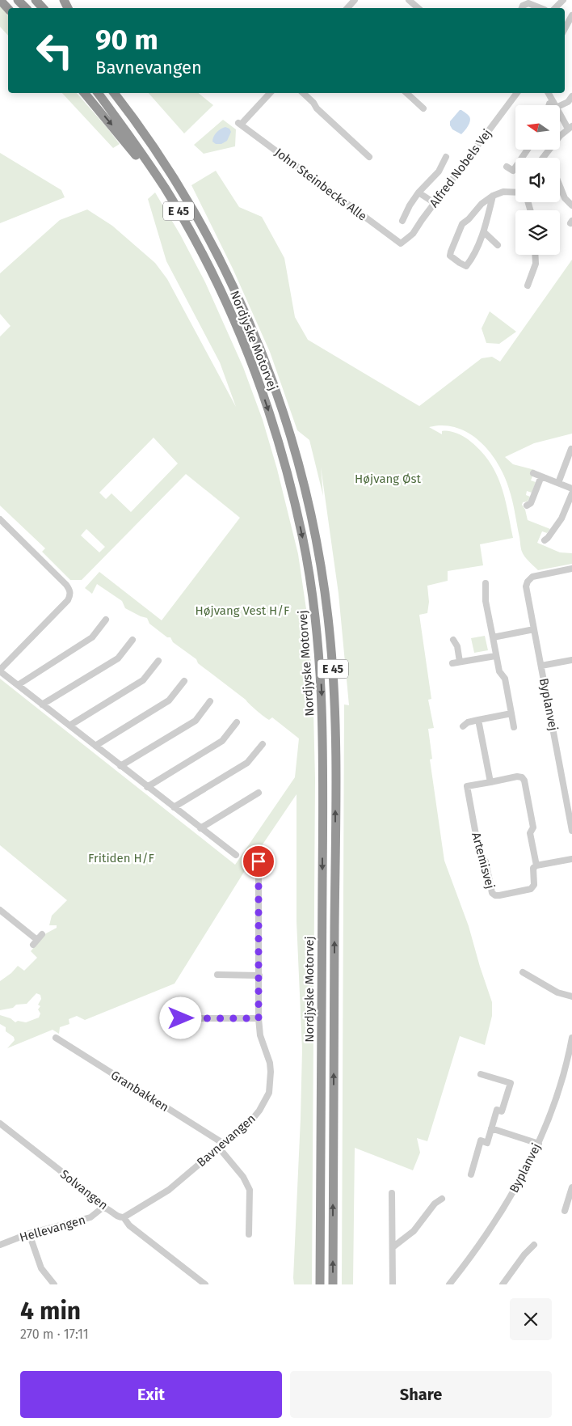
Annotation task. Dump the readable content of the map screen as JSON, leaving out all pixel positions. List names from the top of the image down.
{
  "streets": {
    "highway": ["E 45", "Nordjyske Motorvej"],
    "street": [
      "Alfred Nobels Vej",
      "John Steinbecks Alle",
      "Byplanvej",
      "Artemisvej",
      "Granbakken",
      "Bavnevangen",
      "Solvangen",
      "Hellevangen"
    ]
  },
  "crossings": [
    ["Alfred Nobels Vej", "John Steinbecks Alle"],
    ["Granbakken", "Bavnevangen"],
    ["Bavnevangen", "Solvangen"],
    ["Solvangen", "Hellevangen"]
  ],
  "parks": ["Højvang Øst", "Højvang Vest H/F", "Fritiden H/F"],
  "north": "left",
  "page": {
    "turn": ["90 m", "Bavnevangen"],
    "heading": ["4 min", "270 m · 17:11"],
    "buttons": ["Exit", "Share"]
  }
}
